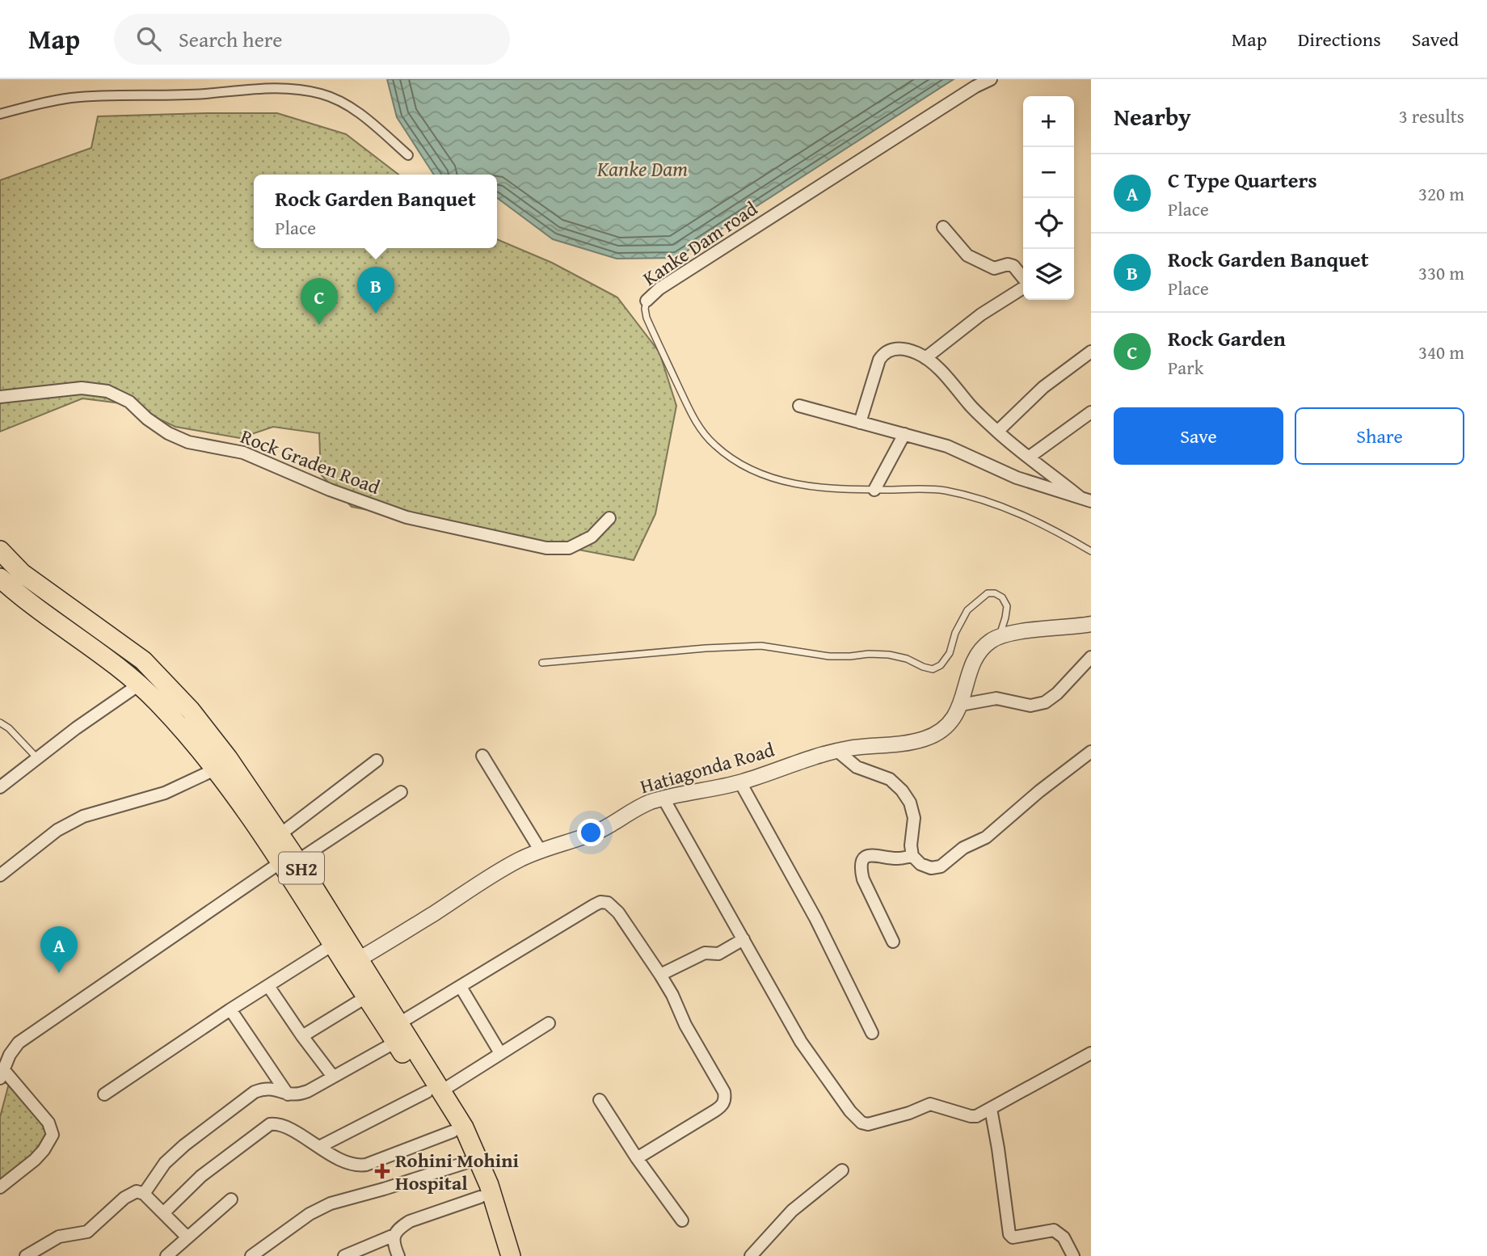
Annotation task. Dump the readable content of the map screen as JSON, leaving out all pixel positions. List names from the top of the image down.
{
  "streets": {
    "main road": ["SH2"],
    "street": ["Kanke Dam road", "Rock Graden Road", "Hatiagonda Road"]
  },
  "crossings": [
    ["Hatiagonda Road", "SH2"]
  ],
  "water": ["Kanke Dam"],
  "places": {
    "health": ["Rohini Mohini Hospital"]
  },
  "page": {
    "header": "Map",
    "search": "Search here",
    "nav": ["Map", "Directions", "Saved"],
    "heading": ["Nearby", "3 results"],
    "map_buttons": ["+", "−"],
    "list": [
      {
        "mark": "A",
        "name": "C Type Quarters",
        "note": "Place",
        "value": "320 m"
      },
      {
        "mark": "B",
        "name": "Rock Garden Banquet",
        "note": "Place",
        "value": "330 m"
      },
      {
        "mark": "C",
        "name": "Rock Garden",
        "note": "Park",
        "value": "340 m"
      }
    ],
    "popup": ["Rock Garden Banquet", "Place"],
    "pins": ["B", "C", "A"],
    "buttons": ["Save", "Share"]
  }
}
